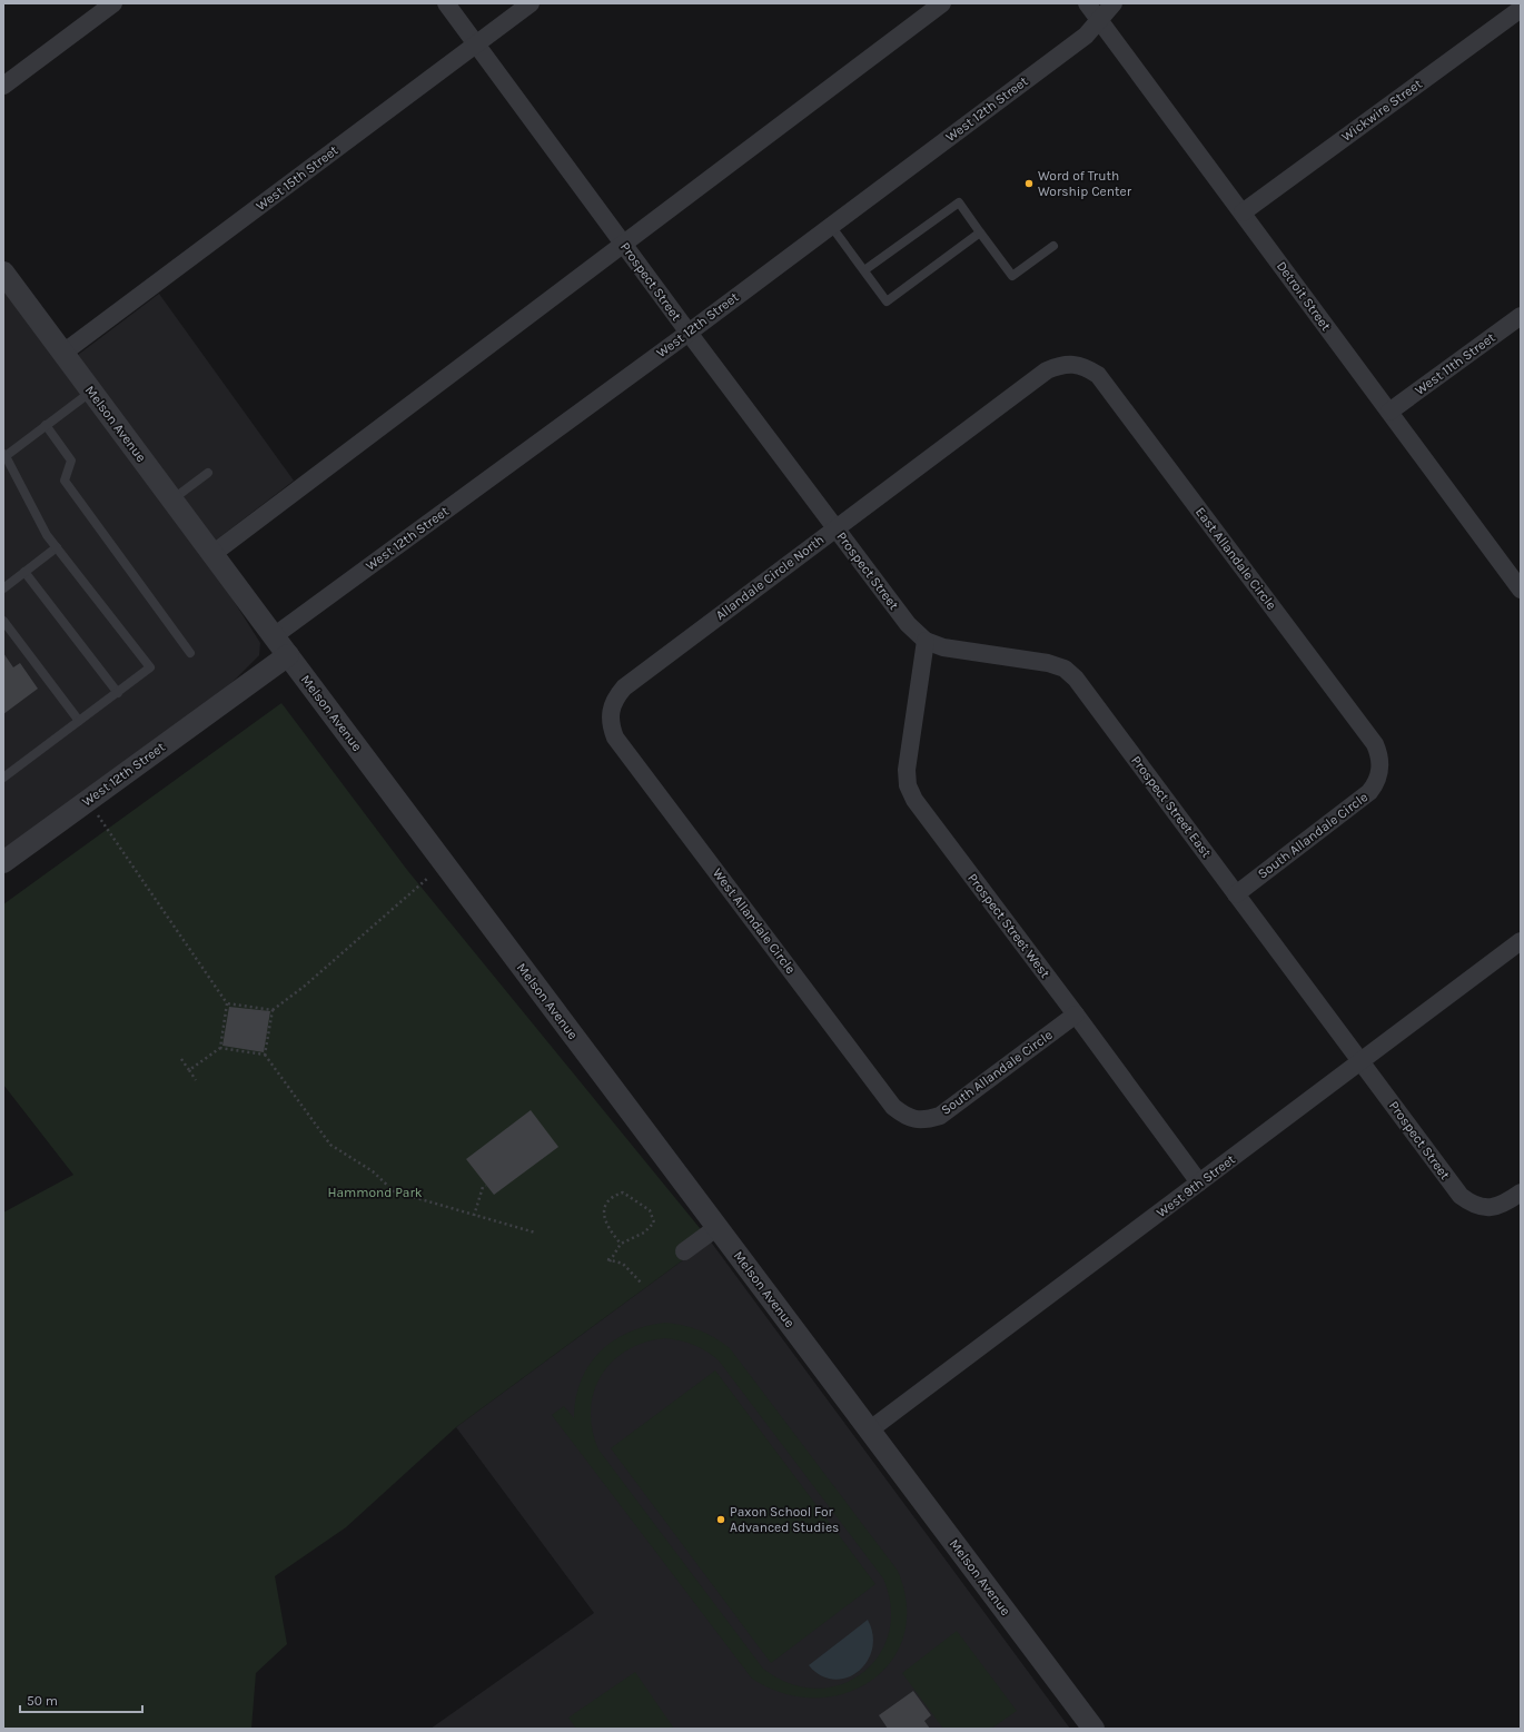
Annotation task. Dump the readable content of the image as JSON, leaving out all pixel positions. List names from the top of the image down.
{
  "streets": {
    "street": [
      "West 12th Street",
      "Wickwire Street",
      "West 15th Street",
      "Prospect Street",
      "Detroit Street",
      "West 11th Street",
      "Melson Avenue",
      "East Allandale Circle",
      "Allandale Circle North",
      "Prospect Street East",
      "South Allandale Circle",
      "West Allandale Circle",
      "Prospect Street West",
      "West 9th Street"
    ]
  },
  "crossings": [
    ["West 12th Street", "Prospect Street"],
    ["West 12th Street", "Detroit Street"],
    ["West 12th Street", "Melson Avenue"],
    ["Wickwire Street", "Detroit Street"],
    ["West 15th Street", "Prospect Street"],
    ["West 15th Street", "Melson Avenue"],
    ["Prospect Street", "Allandale Circle North"],
    ["Prospect Street", "Prospect Street East"],
    ["Prospect Street", "Prospect Street West"],
    ["Prospect Street", "West 9th Street"],
    ["Detroit Street", "West 11th Street"],
    ["Melson Avenue", "West 9th Street"],
    ["East Allandale Circle", "Allandale Circle North"],
    ["East Allandale Circle", "South Allandale Circle"],
    ["Allandale Circle North", "West Allandale Circle"],
    ["Prospect Street East", "South Allandale Circle"],
    ["Prospect Street East", "Prospect Street West"],
    ["Prospect Street East", "West 9th Street"],
    ["South Allandale Circle", "West Allandale Circle"],
    ["South Allandale Circle", "Prospect Street West"],
    ["Prospect Street West", "West 9th Street"]
  ],
  "parks": ["Hammond Park"],
  "places": ["Word of Truth Worship Center", "Paxon School For Advanced Studies"],
  "scale_bar": "50 m"
}
